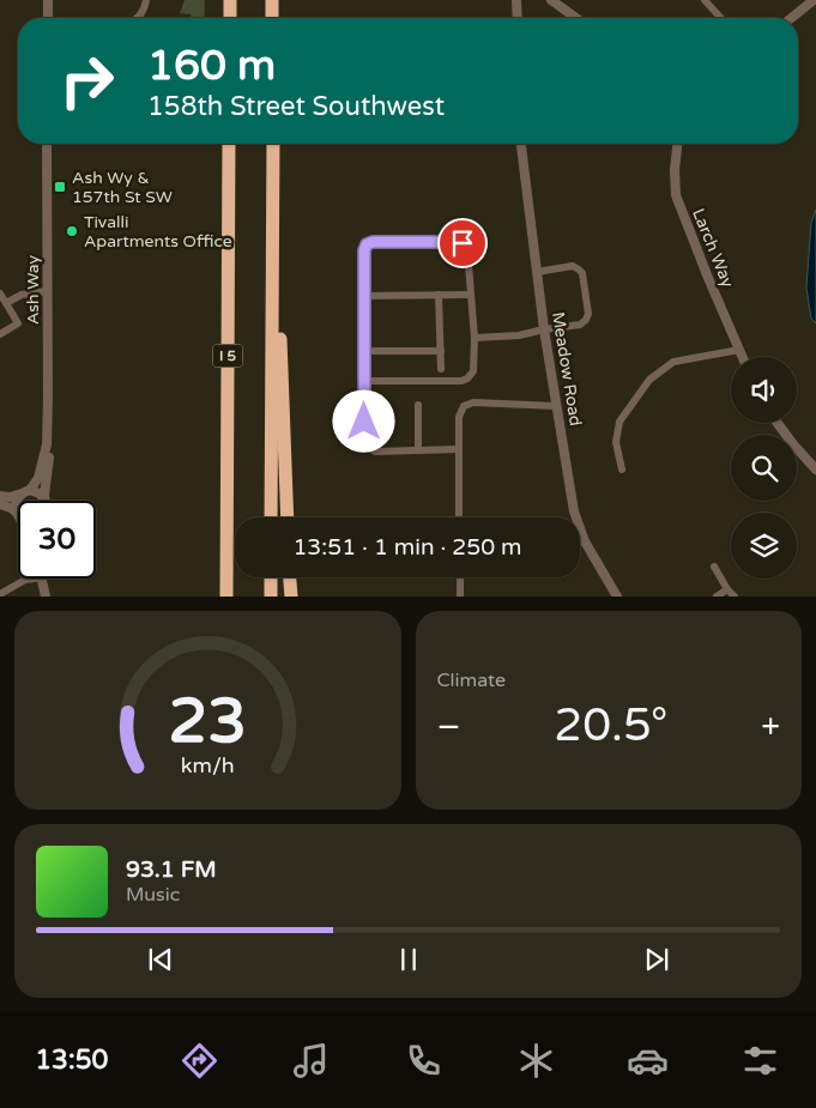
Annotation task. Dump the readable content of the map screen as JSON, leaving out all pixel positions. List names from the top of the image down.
{
  "streets": {
    "highway": ["I 5"],
    "street": ["Larch Way", "Ash Way", "Meadow Road"]
  },
  "places": {
    "transit": ["Ash Wy & 157th St SW"],
    "other": ["Tivalli Apartments Office"]
  },
  "page": {
    "turn": ["160 m", "158th Street Southwest"],
    "limit": "30",
    "trip": "13:51 · 1 min · 250 m",
    "tile": "Climate",
    "heat": ["−", "20.5°", "+"],
    "song": ["93.1 FM", "Music"],
    "tabs": "13:50",
    "gauge": ["23", "km/h"]
  }
}
